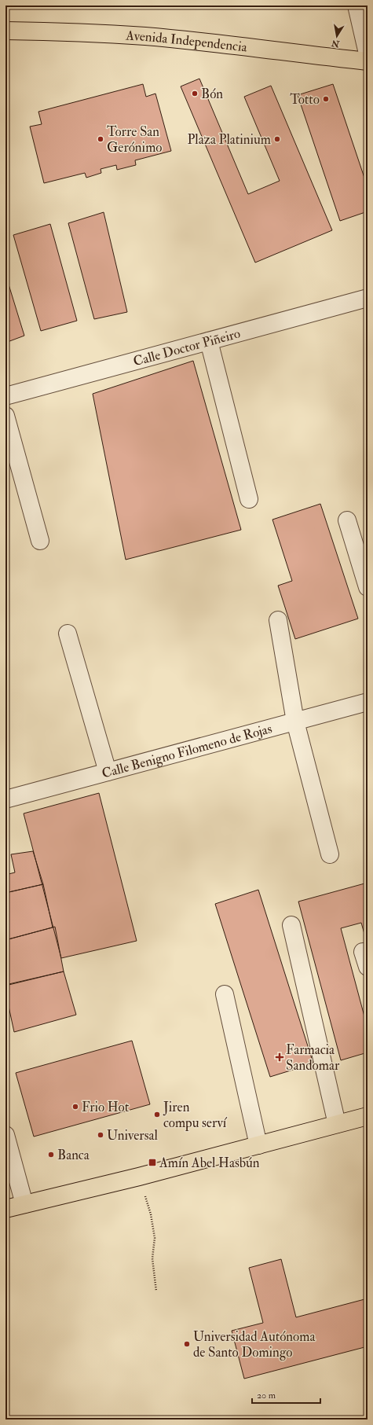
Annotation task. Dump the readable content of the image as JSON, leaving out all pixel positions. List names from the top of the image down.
{
  "streets": {
    "main road": ["Avenida Independencia"],
    "street": ["Calle Doctor Piñeiro", "Calle Benigno Filomeno de Rojas"]
  },
  "places": {
    "other": [
      "Bón",
      "Totto",
      "Torre San Gerónimo",
      "Plaza Platinium",
      "Frio Hot",
      "Jiren compu serví",
      "Universal",
      "Banca",
      "Universidad Autónoma de Santo Domingo"
    ],
    "health": ["Farmacia Sandomar"],
    "transit": ["Amín Abel Hasbún"]
  },
  "scale_bar": "20 m",
  "north": "bottom"
}
